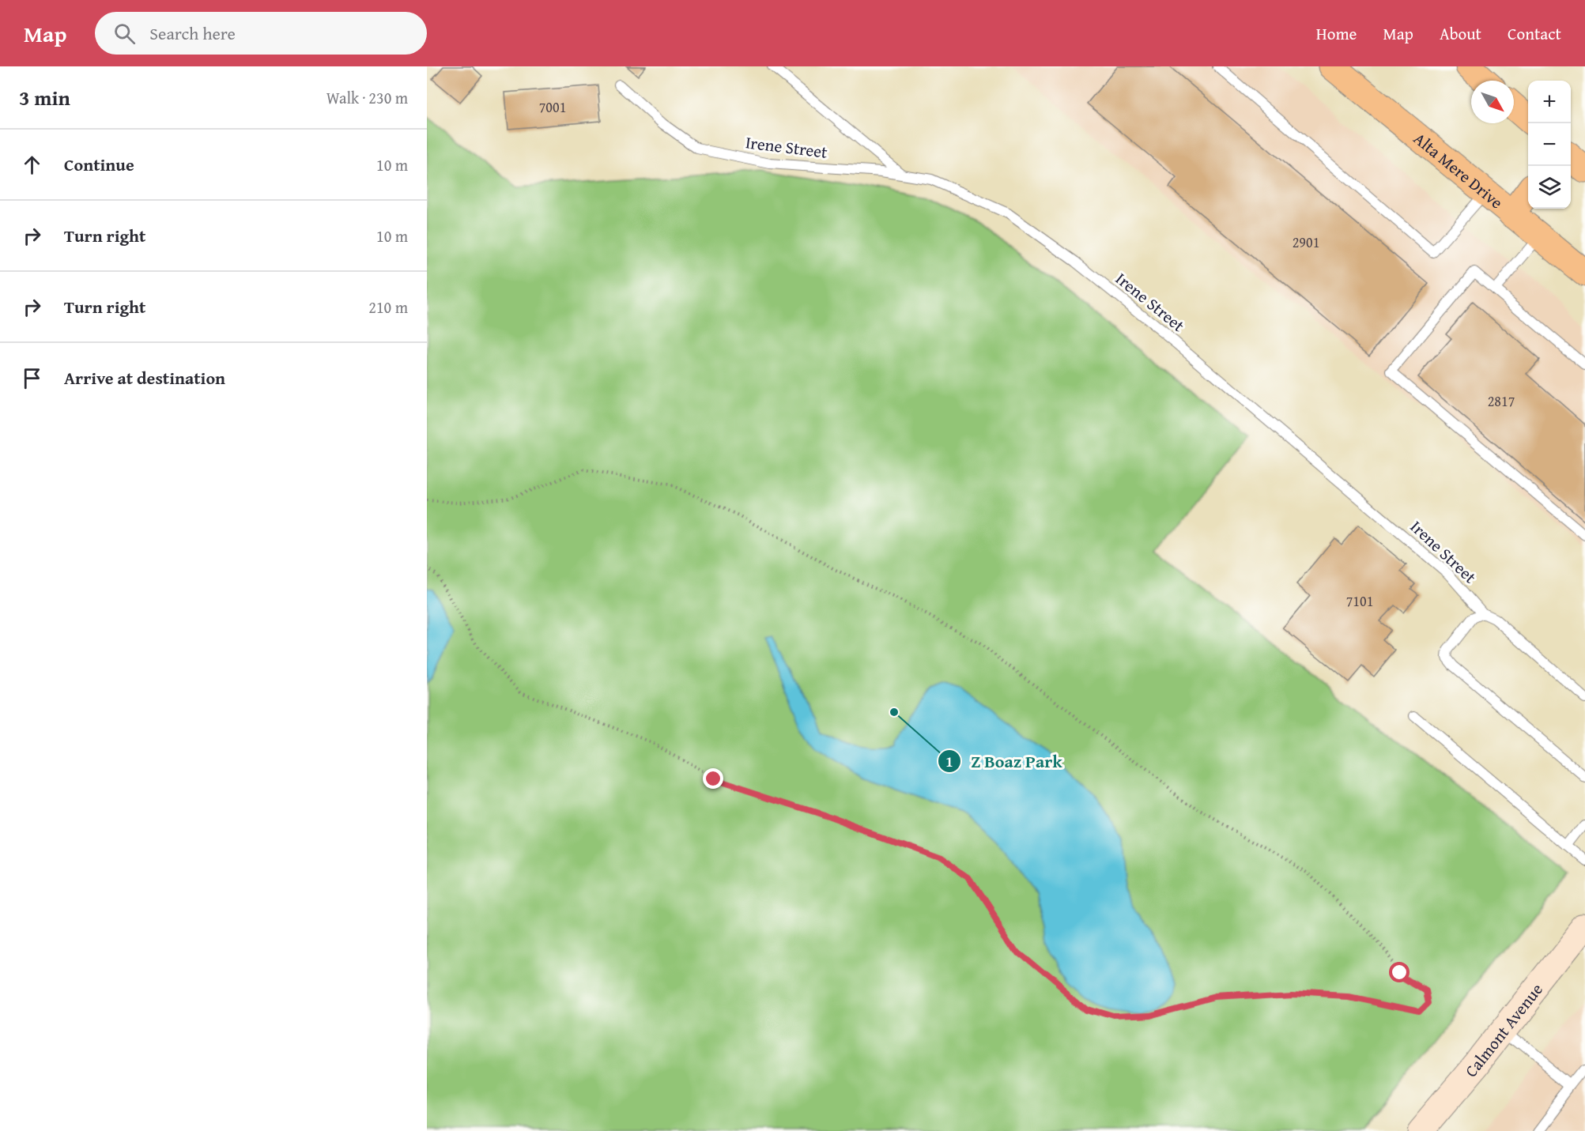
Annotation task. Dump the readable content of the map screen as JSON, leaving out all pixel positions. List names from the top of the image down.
{
  "streets": {
    "main road": ["Alta Mere Drive", "Calmont Avenue"],
    "lane": ["Irene Street"]
  },
  "places": ["Z Boaz Park"],
  "house_numbers": [
    "7001",
    "2901",
    "2817",
    "7101"
  ],
  "north": "bottom right",
  "page": {
    "header": "Map",
    "search": "Search here",
    "nav": [
      "Home",
      "Map",
      "About",
      "Contact"
    ],
    "heading": ["3 min", "Walk · 230 m"],
    "map_buttons": ["+", "−"],
    "list": [
      ["Continue", "10 m"],
      ["Turn right", "10 m"],
      ["Turn right", "210 m"],
      "Arrive at destination"
    ]
  }
}
